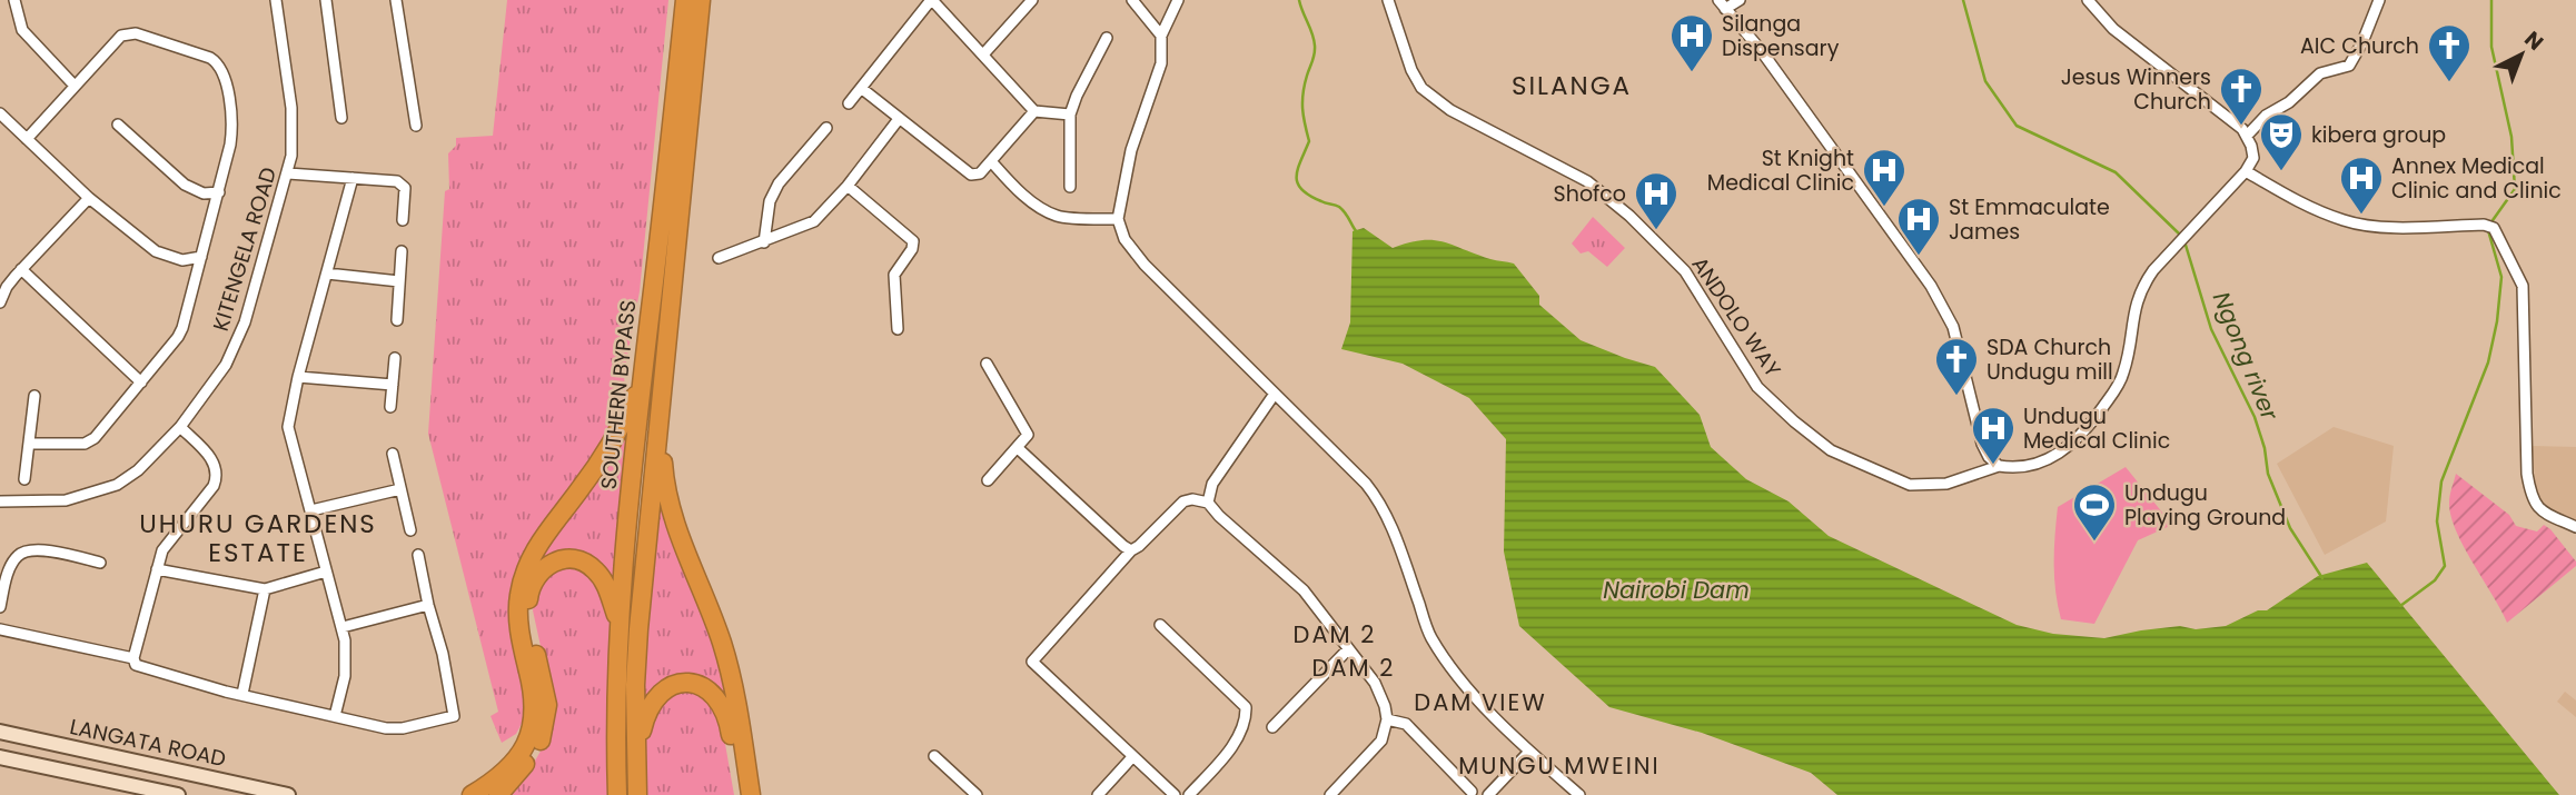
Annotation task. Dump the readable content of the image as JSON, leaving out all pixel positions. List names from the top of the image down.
{
  "streets": {
    "highway": ["SOUTHERN BYPASS"],
    "main road": ["LANGATA ROAD"],
    "street": ["KITENGELA ROAD", "ANDOLO WAY"]
  },
  "districts": [
    "SILANGA",
    "UHURU GARDENS ESTATE",
    "DAM 2",
    "DAM 2",
    "DAM VIEW",
    "MUNGU MWEINI"
  ],
  "water": ["Ngong river", "Nairobi Dam"],
  "places": {
    "hospital": [
      "Silanga Dispensary",
      "St Knight Medical Clinic",
      "Annex Medical Clinic and Clinic",
      "Shofco",
      "St Emmaculate James",
      "Undugu Medical Clinic"
    ],
    "church": ["AIC Church", "Jesus Winners Church", "SDA Church Undugu mill"],
    "theatre": ["kibera group"],
    "sports": ["Undugu Playing Ground"]
  },
  "north": "top right"
}
